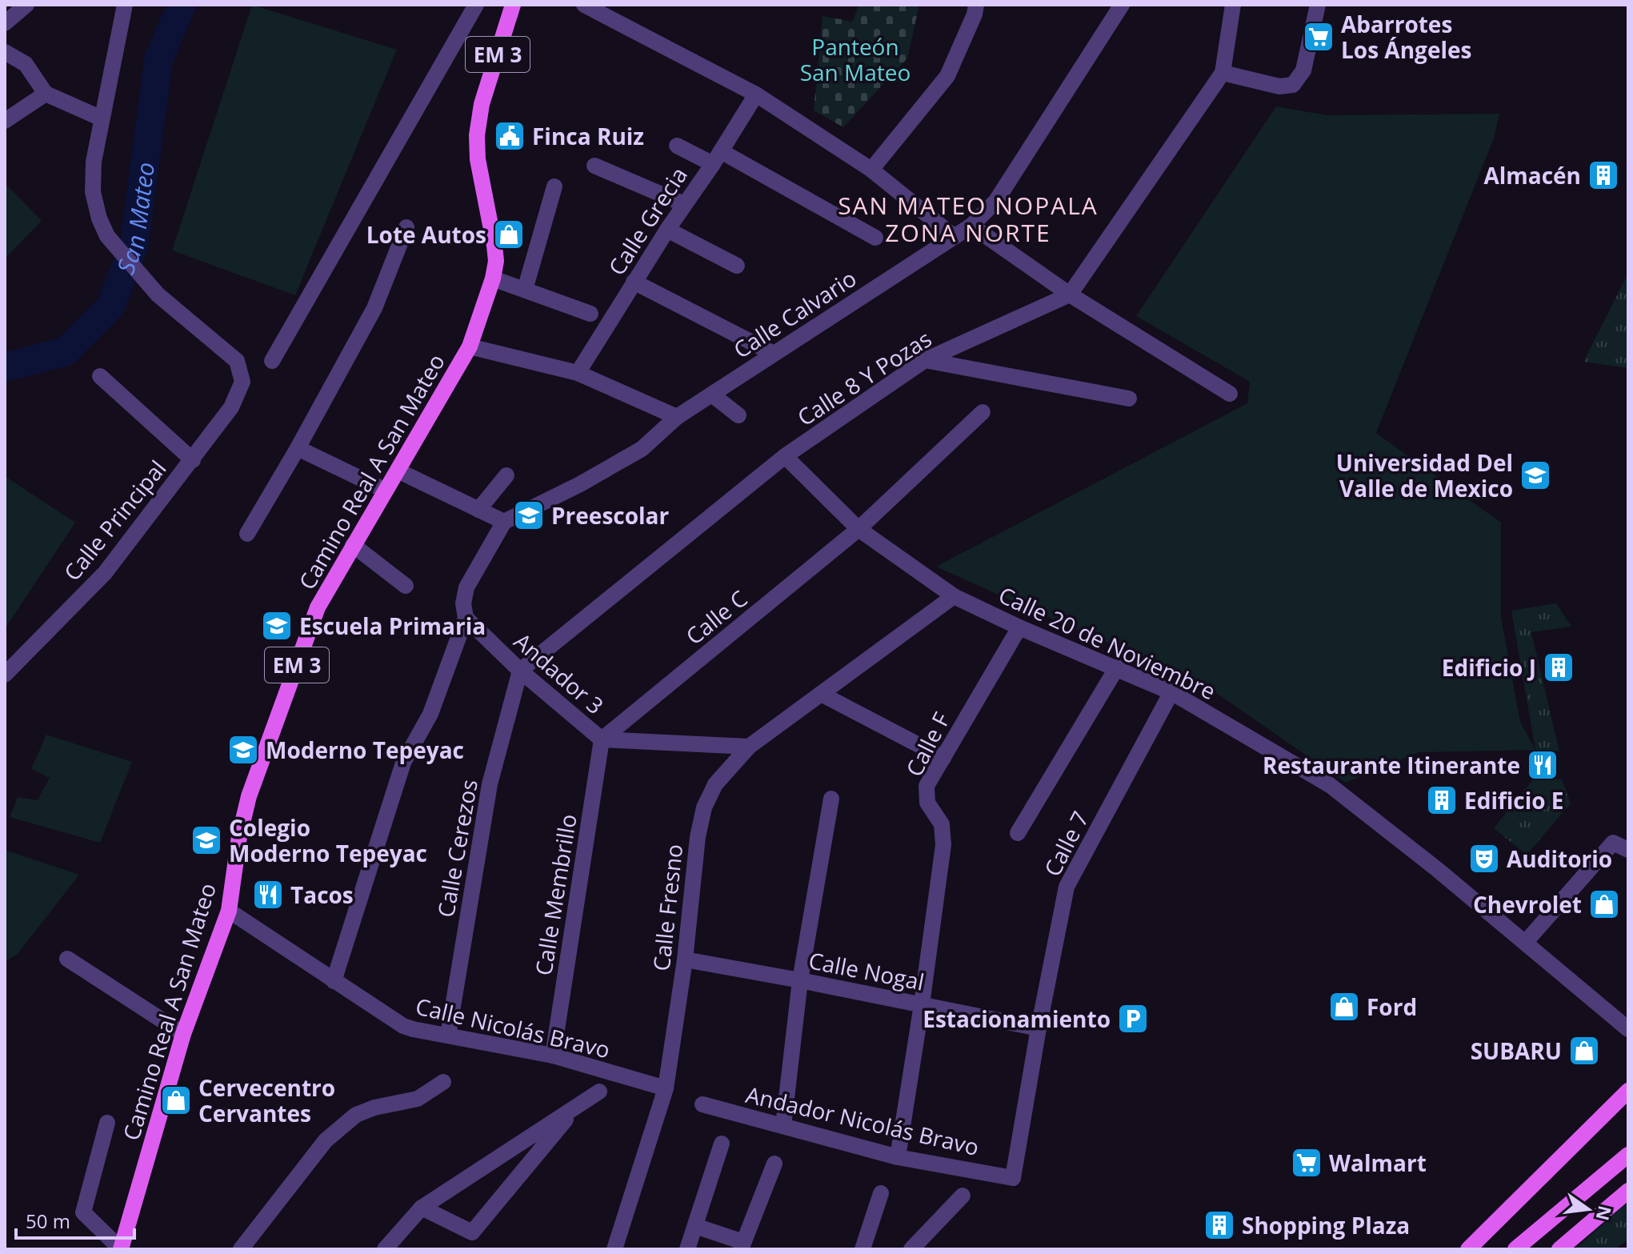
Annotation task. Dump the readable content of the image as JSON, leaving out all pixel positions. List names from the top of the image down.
{
  "streets": {
    "main road": ["EM 3", "Camino Real A San Mateo"],
    "street": [
      "Calle Grecia",
      "Calle Calvario",
      "Calle 8 Y Pozas",
      "Calle Principal",
      "Calle C",
      "Calle 20 de Noviembre",
      "Andador 3",
      "Calle F",
      "Calle 7",
      "Calle Cerezos",
      "Calle Membrillo",
      "Calle Fresno",
      "Calle Nogal",
      "Calle Nicolás Bravo",
      "Andador Nicolás Bravo"
    ]
  },
  "crossings": [
    ["Calle 8 Y Pozas", "Calle 20 de Noviembre"],
    ["Calle 8 Y Pozas", "Andador 3"],
    ["Calle 8 Y Pozas", "Calle Cerezos"],
    ["Camino Real A San Mateo", "Calle Nicolás Bravo"],
    ["Calle C", "Calle 20 de Noviembre"],
    ["Calle C", "Andador 3"],
    ["Calle C", "Calle Membrillo"],
    ["Calle 20 de Noviembre", "Calle F"],
    ["Calle 20 de Noviembre", "Calle 7"],
    ["Calle 20 de Noviembre", "Calle Fresno"],
    ["Andador 3", "Calle Cerezos"],
    ["Andador 3", "Calle Membrillo"],
    ["Andador 3", "Calle Fresno"],
    ["Calle F", "Calle Nogal"],
    ["Calle F", "Andador Nicolás Bravo"],
    ["Calle 7", "Calle Nogal"],
    ["Calle 7", "Andador Nicolás Bravo"],
    ["Calle Cerezos", "Calle Nicolás Bravo"],
    ["Calle Membrillo", "Calle Nicolás Bravo"],
    ["Calle Fresno", "Calle Nogal"],
    ["Calle Fresno", "Calle Nicolás Bravo"]
  ],
  "districts": ["SAN MATEO NOPALA ZONA NORTE"],
  "water": ["San Mateo"],
  "parks": ["Panteón San Mateo"],
  "places": {
    "supermarket": ["Abarrotes Los Ángeles", "Walmart"],
    "public building": ["Finca Ruiz"],
    "building": [
      "Almacén",
      "Edificio J",
      "Edificio E",
      "Shopping Plaza"
    ],
    "shop": [
      "Lote Autos",
      "Chevrolet",
      "Ford",
      "SUBARU",
      "Cervecentro Cervantes"
    ],
    "school or university": [
      "Universidad Del Valle de Mexico",
      "Preescolar",
      "Escuela Primaria",
      "Moderno Tepeyac",
      "Colegio Moderno Tepeyac"
    ],
    "restaurant": ["Restaurante Itinerante", "Tacos"],
    "theatre": ["Auditorio"],
    "parking": ["Estacionamiento"]
  },
  "scale_bar": "50 m",
  "north": "right"
}
